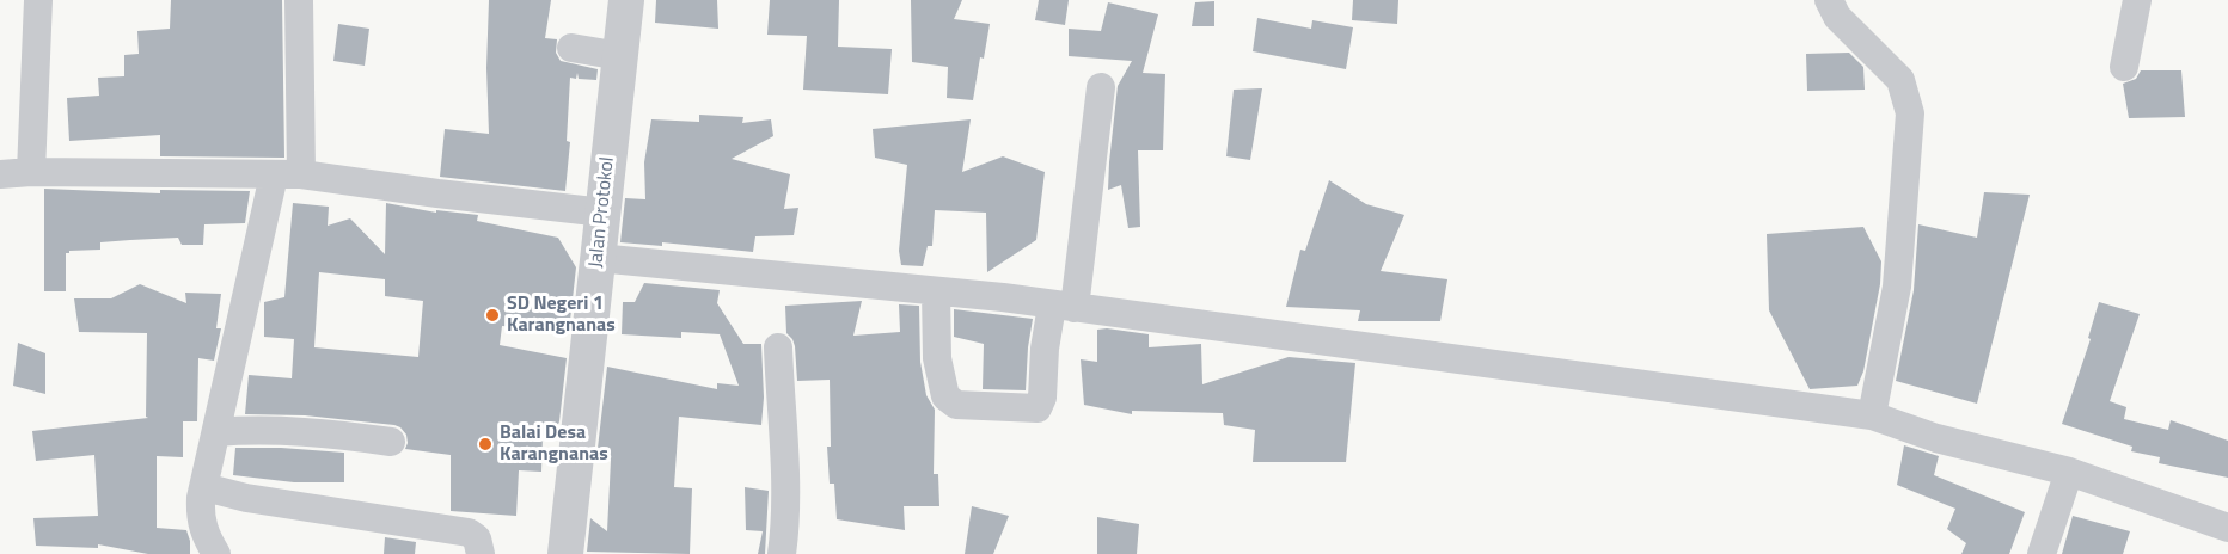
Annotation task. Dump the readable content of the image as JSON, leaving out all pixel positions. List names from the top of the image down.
{
  "streets": {
    "street": ["Jalan Protokol"]
  },
  "places": ["SD Negeri 1 Karangnanas", "Balai Desa Karangnanas"]
}
